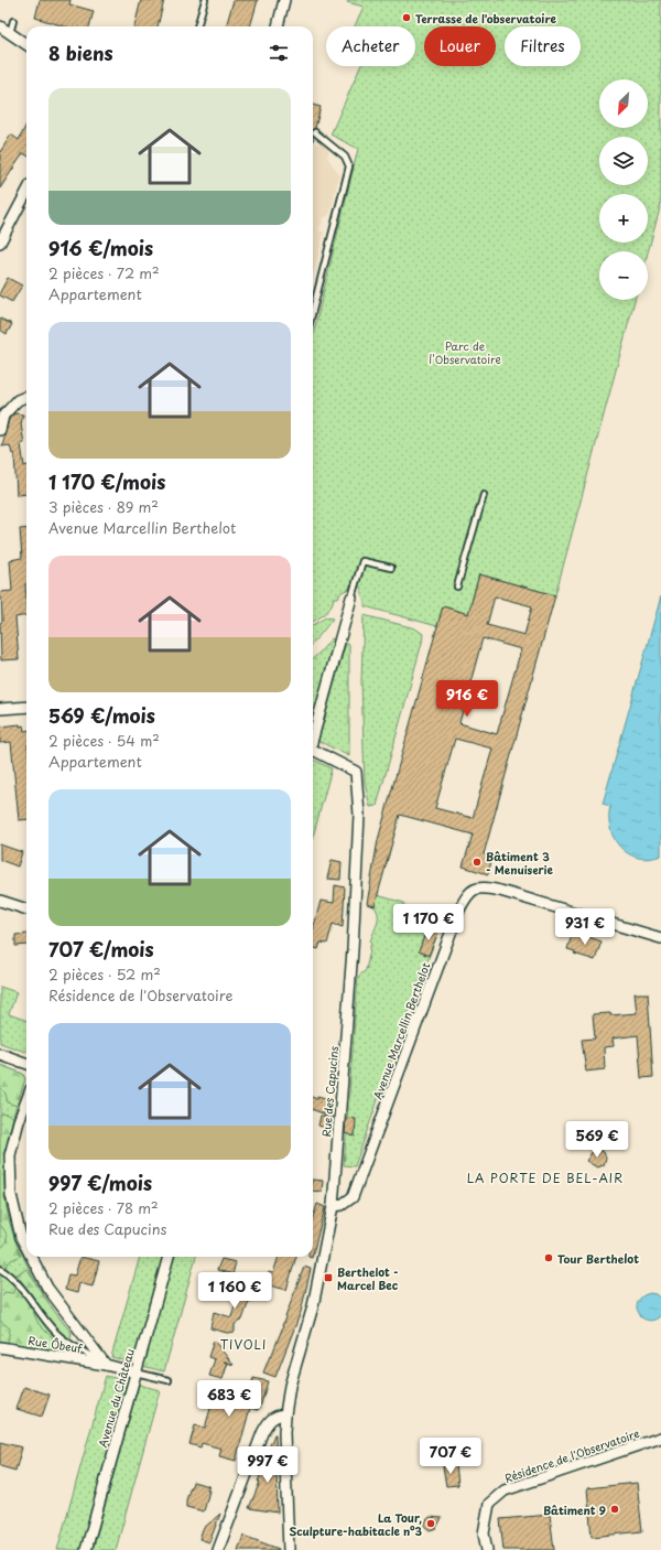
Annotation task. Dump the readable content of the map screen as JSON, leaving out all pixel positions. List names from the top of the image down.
{
  "streets": {
    "street": [
      "Avenue Marcellin Berthelot",
      "Rue des Capucins",
      "Rue Ôbeuf",
      "Avenue du Château",
      "Résidence de l'Observatoire"
    ]
  },
  "crossings": [
    ["Avenue Marcellin Berthelot", "Rue des Capucins"],
    ["Rue Ôbeuf", "Avenue du Château"]
  ],
  "districts": ["LA PORTE DE BEL-AIR", "TIVOLI"],
  "parks": ["Parc de l'Observatoire"],
  "places": {
    "other": [
      "Terrasse de l'observatoire",
      "Bâtiment 3 - Menuiserie",
      "Tour Berthelot",
      "Bâtiment 9",
      "La Tour, Sculpture-habitacle n°3"
    ],
    "transit": ["Berthelot - Marcel Bec"]
  },
  "north": "bottom left",
  "page": {
    "chip": ["Acheter", "Louer", "Filtres"],
    "heading": "8 biens",
    "map_buttons": ["+", "−"],
    "list": [
      {
        "name": "916 €/mois",
        "note": "2 pièces · 72 m² · Appartement"
      },
      {
        "name": "1 170 €/mois",
        "note": "3 pièces · 89 m² · Avenue Marcellin Berthelot"
      },
      {
        "name": "569 €/mois",
        "note": "2 pièces · 54 m² · Appartement"
      },
      {
        "name": "707 €/mois",
        "note": "2 pièces · 52 m² · Résidence de l'Observatoire"
      },
      {
        "name": "997 €/mois",
        "note": "2 pièces · 78 m² · Rue des Capucins"
      }
    ],
    "price": [
      "916 €",
      "1 170 €",
      "931 €",
      "569 €",
      "1 160 €",
      "683 €",
      "707 €",
      "997 €"
    ]
  }
}
